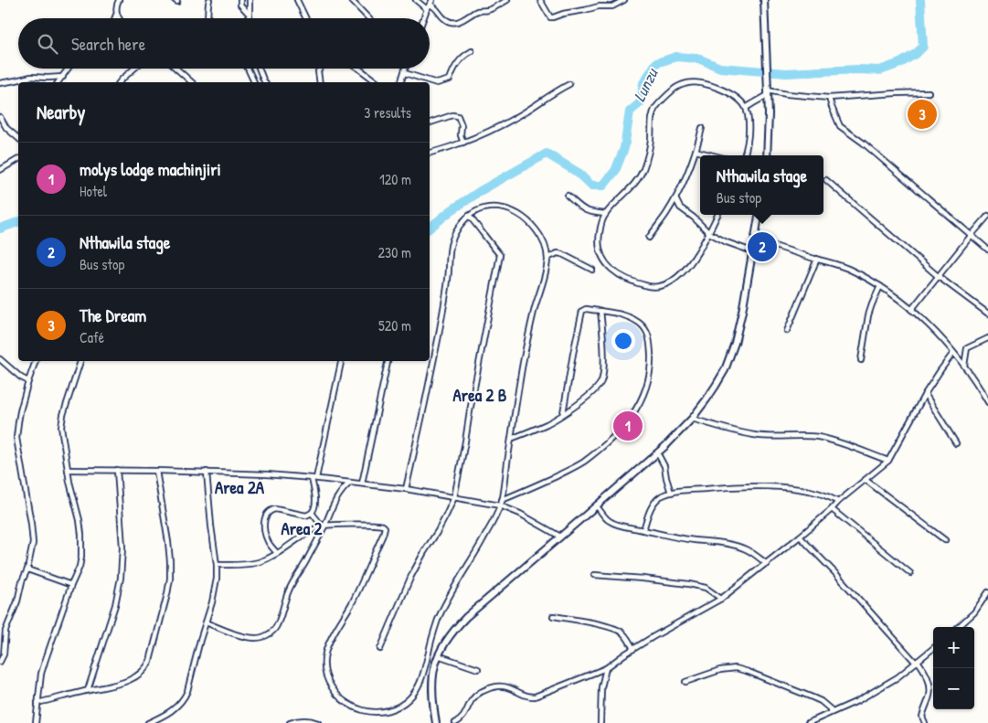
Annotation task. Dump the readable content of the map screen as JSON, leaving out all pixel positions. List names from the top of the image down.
{
  "districts": ["Area 2 B", "Area 2A", "Area 2"],
  "water": ["Lunzu"],
  "page": {
    "search": "Search here",
    "heading": ["Nearby", "3 results"],
    "pins": ["3", "2", "1"],
    "list": [
      {
        "mark": "1",
        "name": "molys lodge machinjiri",
        "note": "Hotel",
        "value": "120 m"
      },
      {
        "mark": "2",
        "name": "Nthawila stage",
        "note": "Bus stop",
        "value": "230 m"
      },
      {
        "mark": "3",
        "name": "The Dream",
        "note": "Café",
        "value": "520 m"
      }
    ],
    "popup": ["Nthawila stage", "Bus stop"],
    "map_buttons": ["+", "−"]
  }
}
